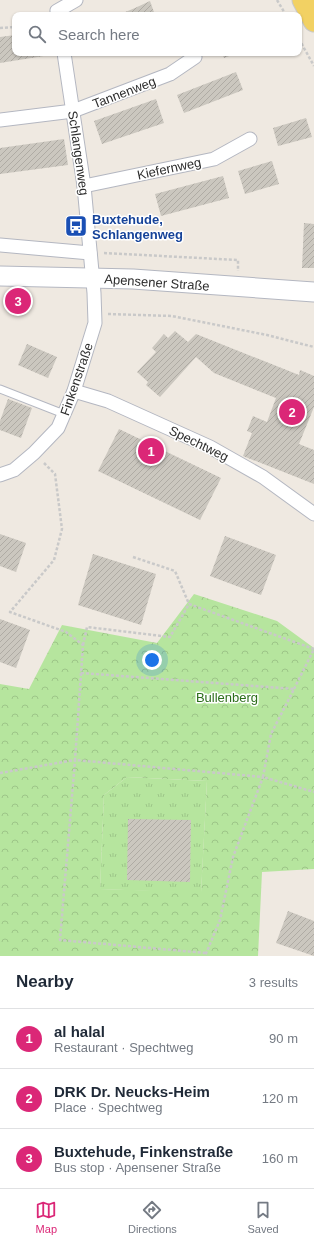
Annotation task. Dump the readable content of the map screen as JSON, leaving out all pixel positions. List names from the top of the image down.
{
  "streets": {
    "main road": ["Apensener Straße"],
    "street": [
      "Tannenweg",
      "Schlangenweg",
      "Kiefernweg",
      "Finkenstraße",
      "Spechtweg"
    ]
  },
  "crossings": [
    ["Tannenweg", "Schlangenweg"],
    ["Schlangenweg", "Kiefernweg"],
    ["Schlangenweg", "Apensener Straße"],
    ["Schlangenweg", "Finkenstraße"],
    ["Apensener Straße", "Finkenstraße"],
    ["Finkenstraße", "Spechtweg"]
  ],
  "parks": ["Bullenberg"],
  "places": {
    "bus stop": ["Buxtehude, Schlangenweg"]
  },
  "page": {
    "search": "Search here",
    "pins": ["3", "2", "1"],
    "heading": ["Nearby", "3 results"],
    "list": [
      {
        "mark": "1",
        "name": "al halal",
        "note": "Restaurant · Spechtweg",
        "value": "90 m"
      },
      {
        "mark": "2",
        "name": "DRK Dr. Neucks-Heim",
        "note": "Place · Spechtweg",
        "value": "120 m"
      },
      {
        "mark": "3",
        "name": "Buxtehude, Finkenstraße",
        "note": "Bus stop · Apensener Straße",
        "value": "160 m"
      }
    ],
    "nav": ["Map", "Directions", "Saved"]
  }
}
